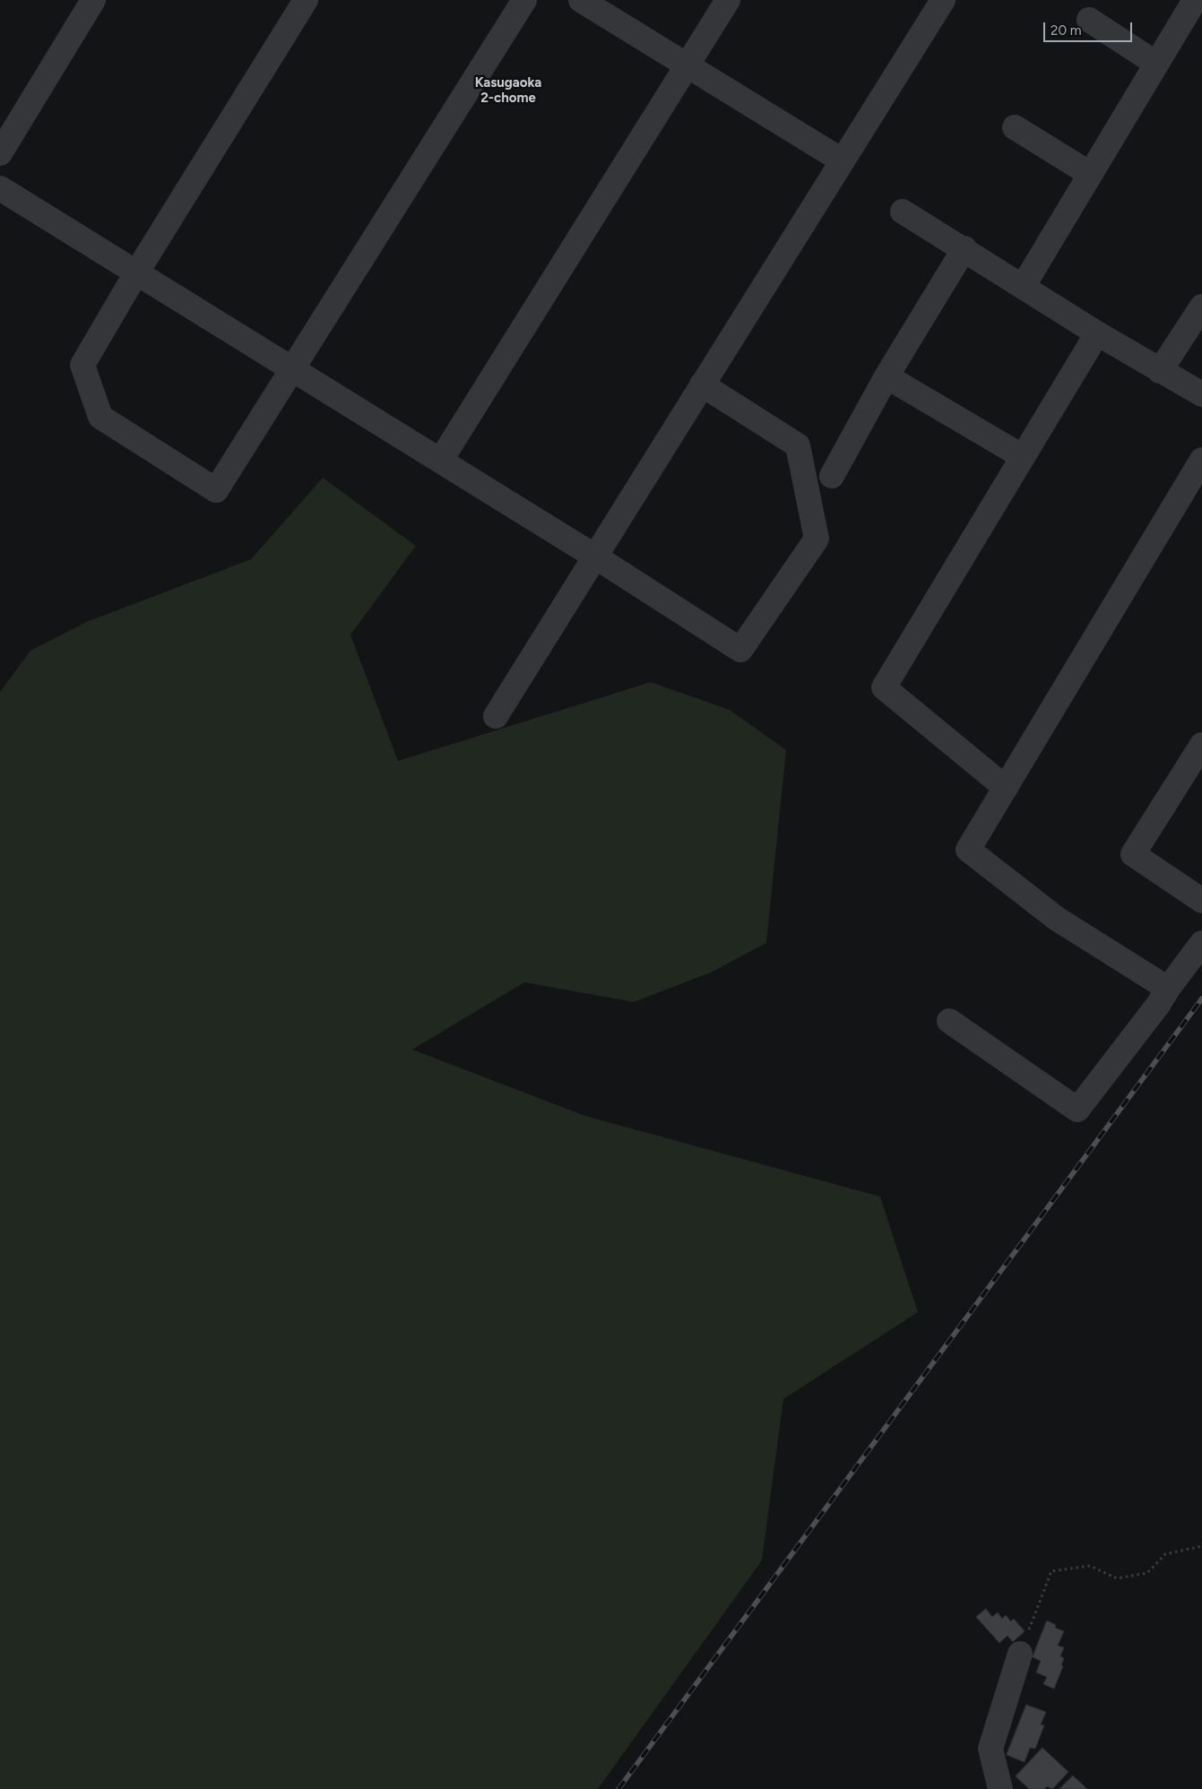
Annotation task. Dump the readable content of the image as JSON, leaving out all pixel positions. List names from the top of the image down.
{
  "districts": ["Kasugaoka 2-chome"],
  "scale_bar": "20 m"
}
